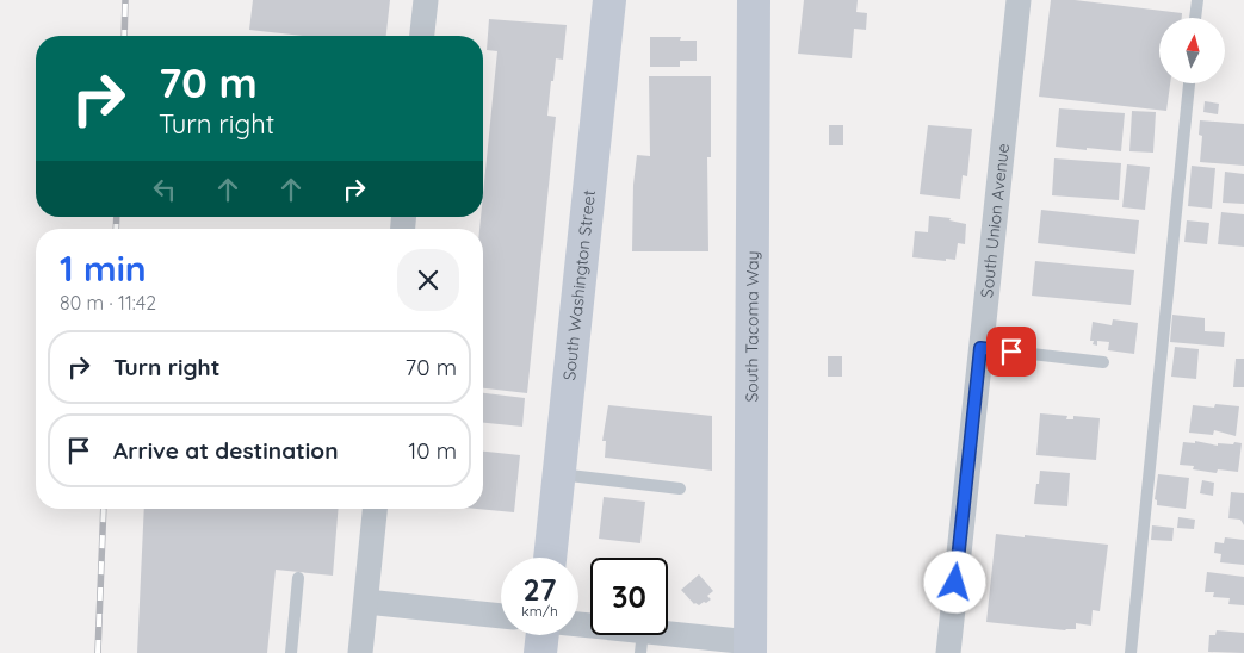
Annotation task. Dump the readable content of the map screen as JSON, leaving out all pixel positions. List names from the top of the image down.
{
  "streets": {
    "main road": ["South Washington Street", "South Tacoma Way"],
    "street": ["South Union Avenue"]
  },
  "north": "top",
  "page": {
    "turn": ["70 m", "Turn right"],
    "heading": ["1 min", "80 m · 11:42"],
    "list": [
      {
        "name": "Turn right",
        "value": "70 m"
      },
      {
        "name": "Arrive at destination",
        "value": "10 m"
      }
    ],
    "speed": "27 km/h",
    "limit": "30"
  }
}
